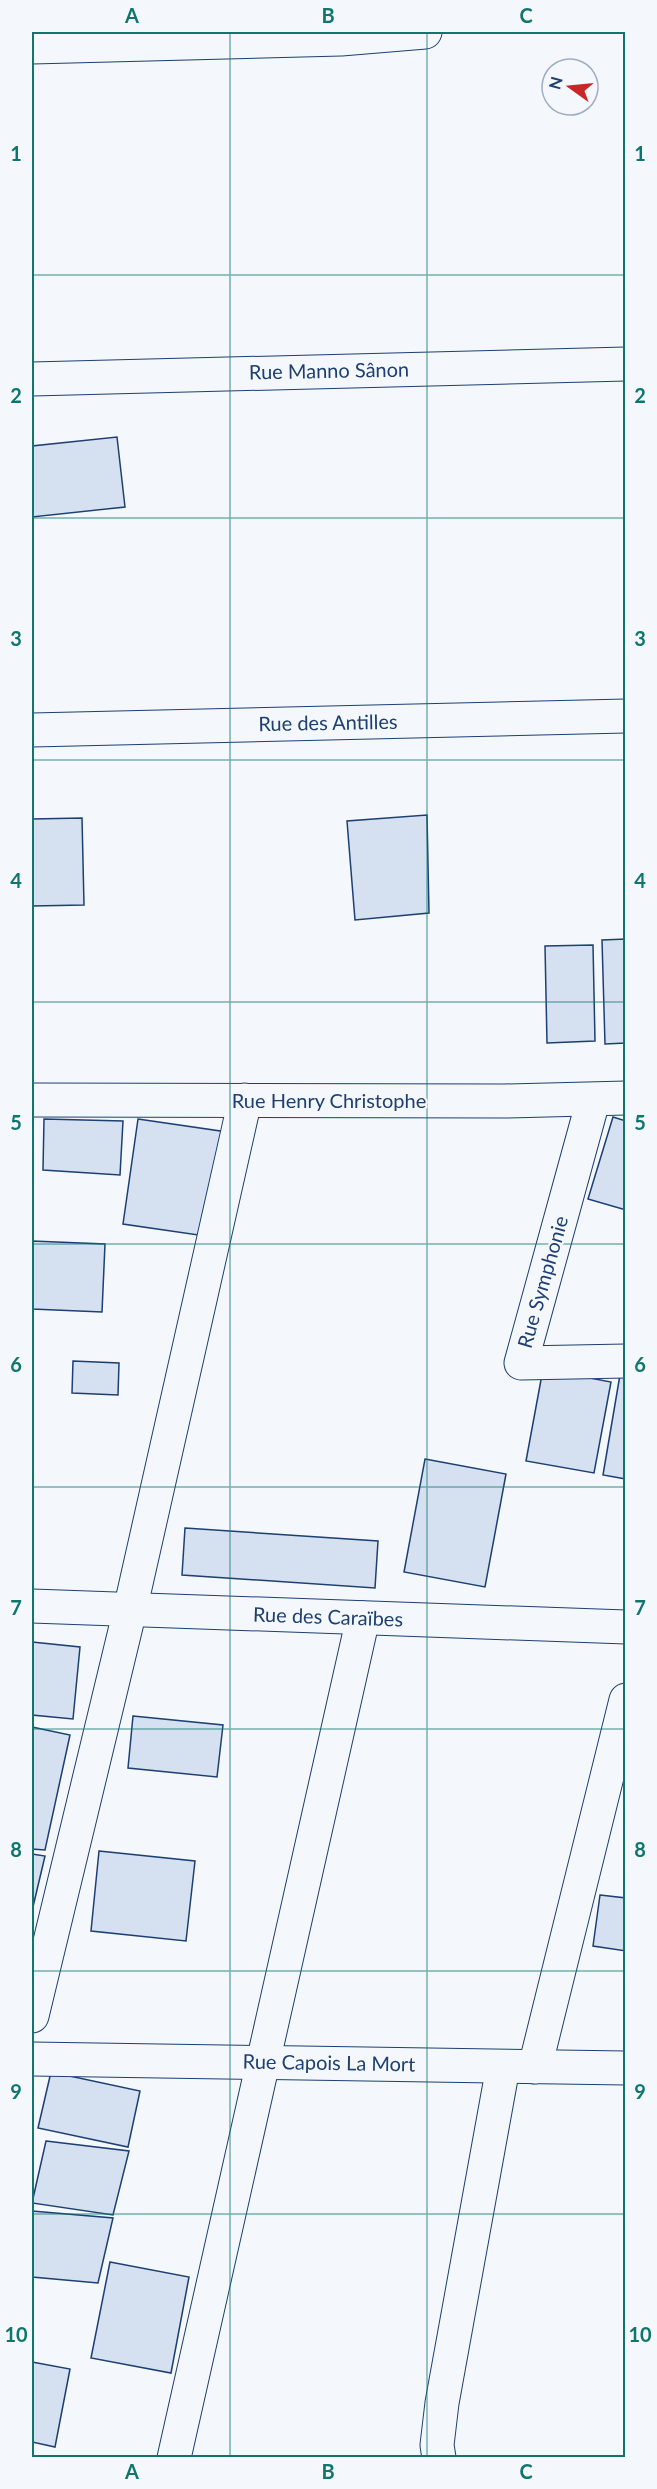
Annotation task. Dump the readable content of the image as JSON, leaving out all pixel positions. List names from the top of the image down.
{
  "streets": {
    "street": [
      "Rue Manno Sânon",
      "Rue des Antilles",
      "Rue Henry Christophe",
      "Rue Symphonie",
      "Rue des Caraïbes",
      "Rue Capois La Mort"
    ]
  },
  "crossings": [
    ["Rue Henry Christophe", "Rue Symphonie"]
  ],
  "north": "left",
  "grid": {
    "columns": ["A", "B", "C"],
    "rows": [
      "1",
      "2",
      "3",
      "4",
      "5",
      "6",
      "7",
      "8",
      "9",
      "10"
    ]
  }
}
